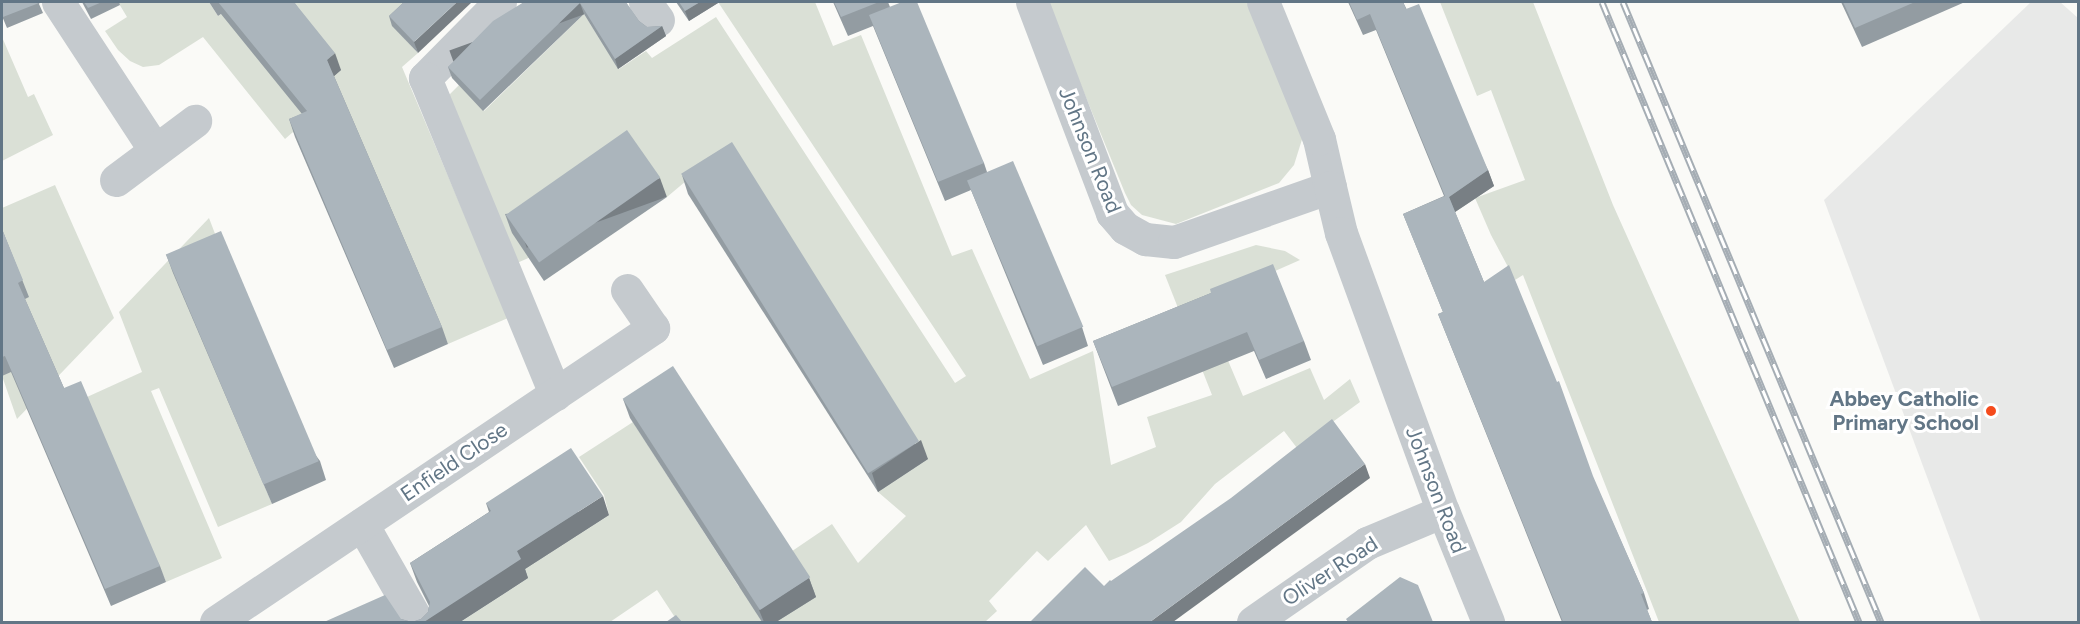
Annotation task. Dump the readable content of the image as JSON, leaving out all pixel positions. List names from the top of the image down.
{
  "streets": {
    "street": ["Johnson Road", "Enfield Close", "Oliver Road"]
  },
  "crossings": [
    ["Johnson Road", "Oliver Road"]
  ],
  "places": ["Abbey Catholic Primary School"]
}
